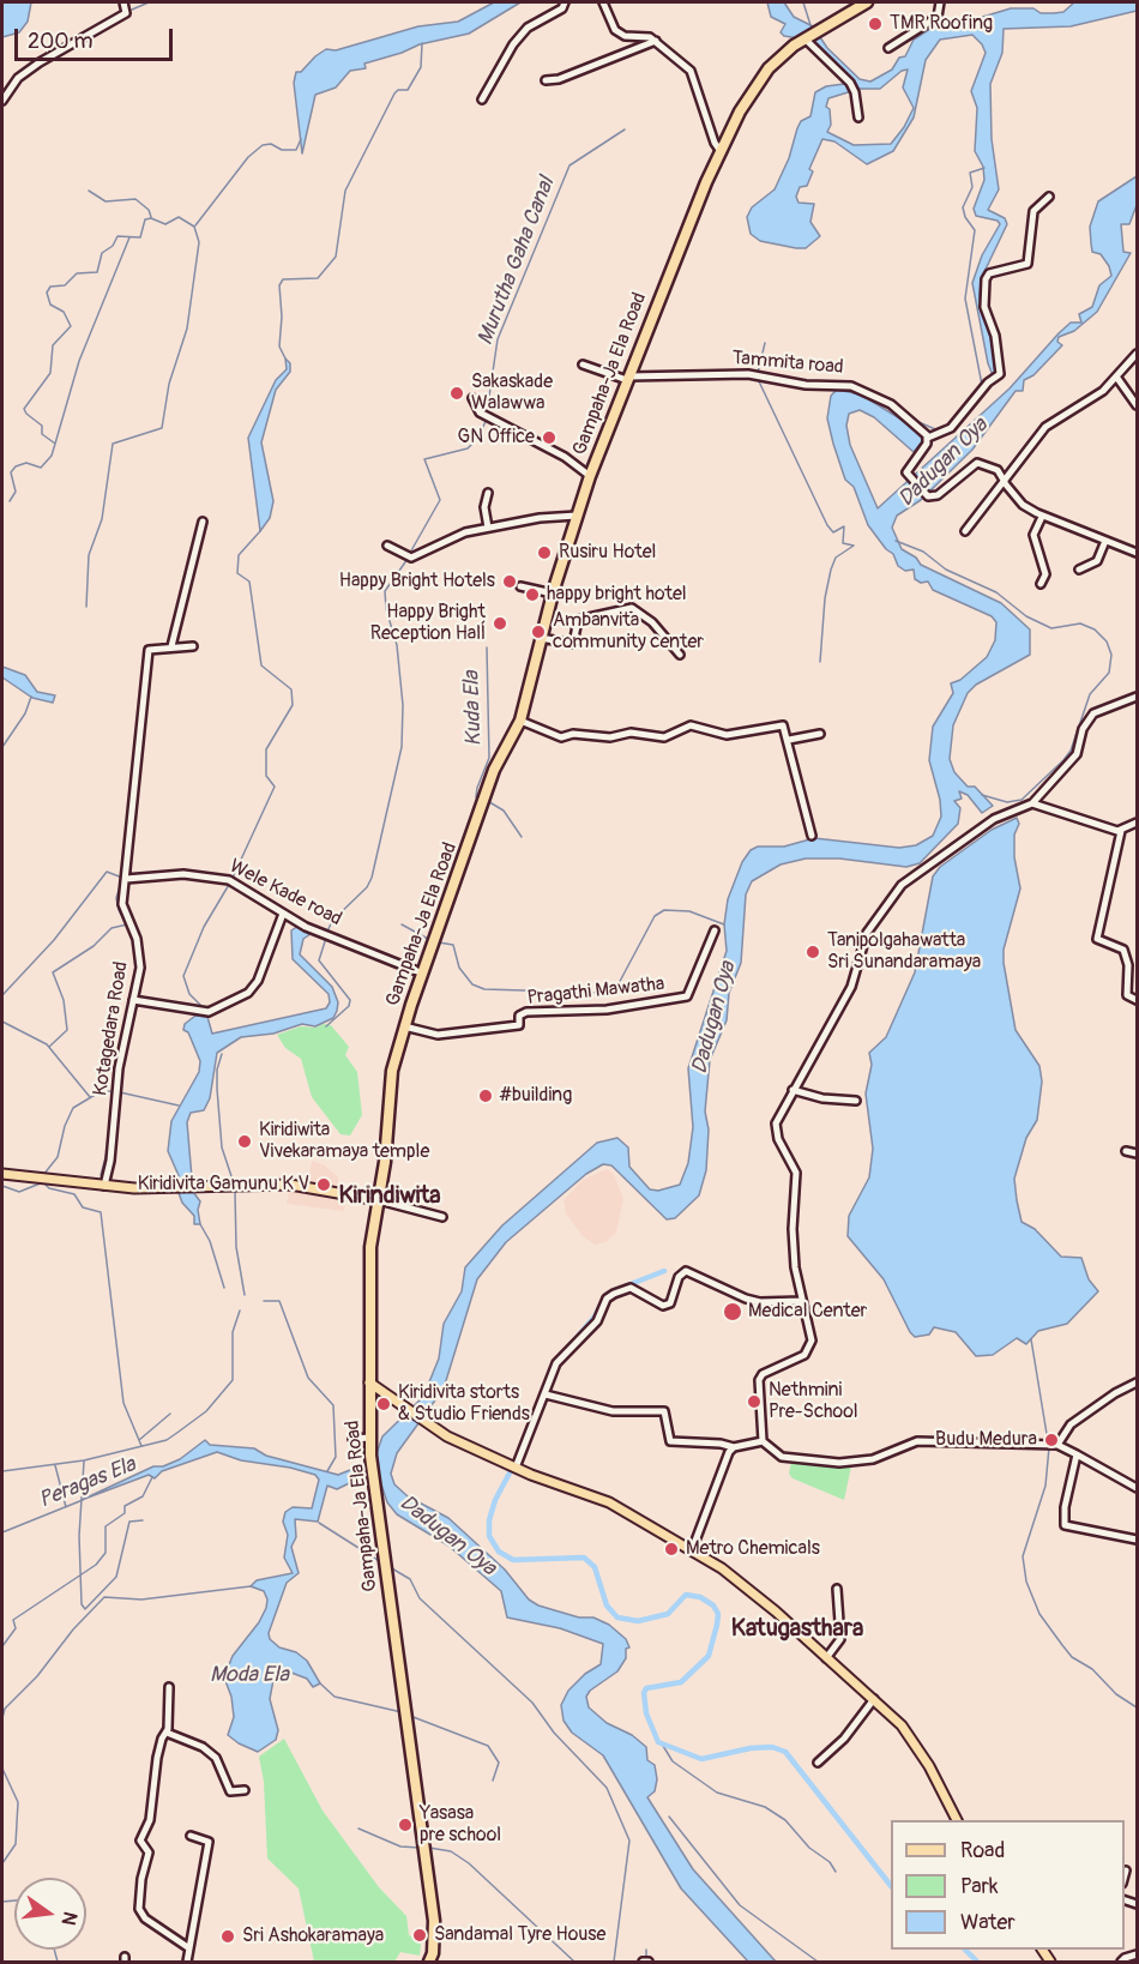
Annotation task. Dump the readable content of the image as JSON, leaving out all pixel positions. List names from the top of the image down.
{
  "streets": {
    "highway": ["Gampaha-Ja Ela Road"],
    "street": [
      "Tammita road",
      "Wele Kade road",
      "Pragathi Mawatha",
      "Kotagedara Road"
    ]
  },
  "crossings": [
    ["Tammita road", "Gampaha-Ja Ela Road"],
    ["Gampaha-Ja Ela Road", "Wele Kade road"],
    ["Gampaha-Ja Ela Road", "Pragathi Mawatha"],
    ["Wele Kade road", "Kotagedara Road"]
  ],
  "districts": ["Kirindiwita", "Katugasthara"],
  "water": [
    "Murutha Gaha Canal",
    "Dadugan Oya",
    "Kuda Ela",
    "Peragas Ela",
    "Moda Ela"
  ],
  "places": [
    "TMR Roofing",
    "Sakaskade Walawwa",
    "GN Office",
    "Rusiru Hotel",
    "Happy Bright Hotels",
    "happy bright hotel",
    "Happy Bright Reception Halĺ",
    "Ambanvita community center",
    "Tanipolgahawatta Sri Sunandaramaya",
    "#building",
    "Kiridiwita Vivekaramaya temple",
    "Kiridivita Gamunu K V",
    "Medical Center",
    "Nethmini Pre-School",
    "Kiridivita storts & Studio Friends",
    "Budu Medura",
    "Metro Chemicals",
    "Yasasa pre school",
    "Sandamal Tyre House",
    "Sri Ashokaramaya"
  ],
  "legend": ["Road", "Park", "Water"],
  "scale_bar": "200 m",
  "north": "right"
}
